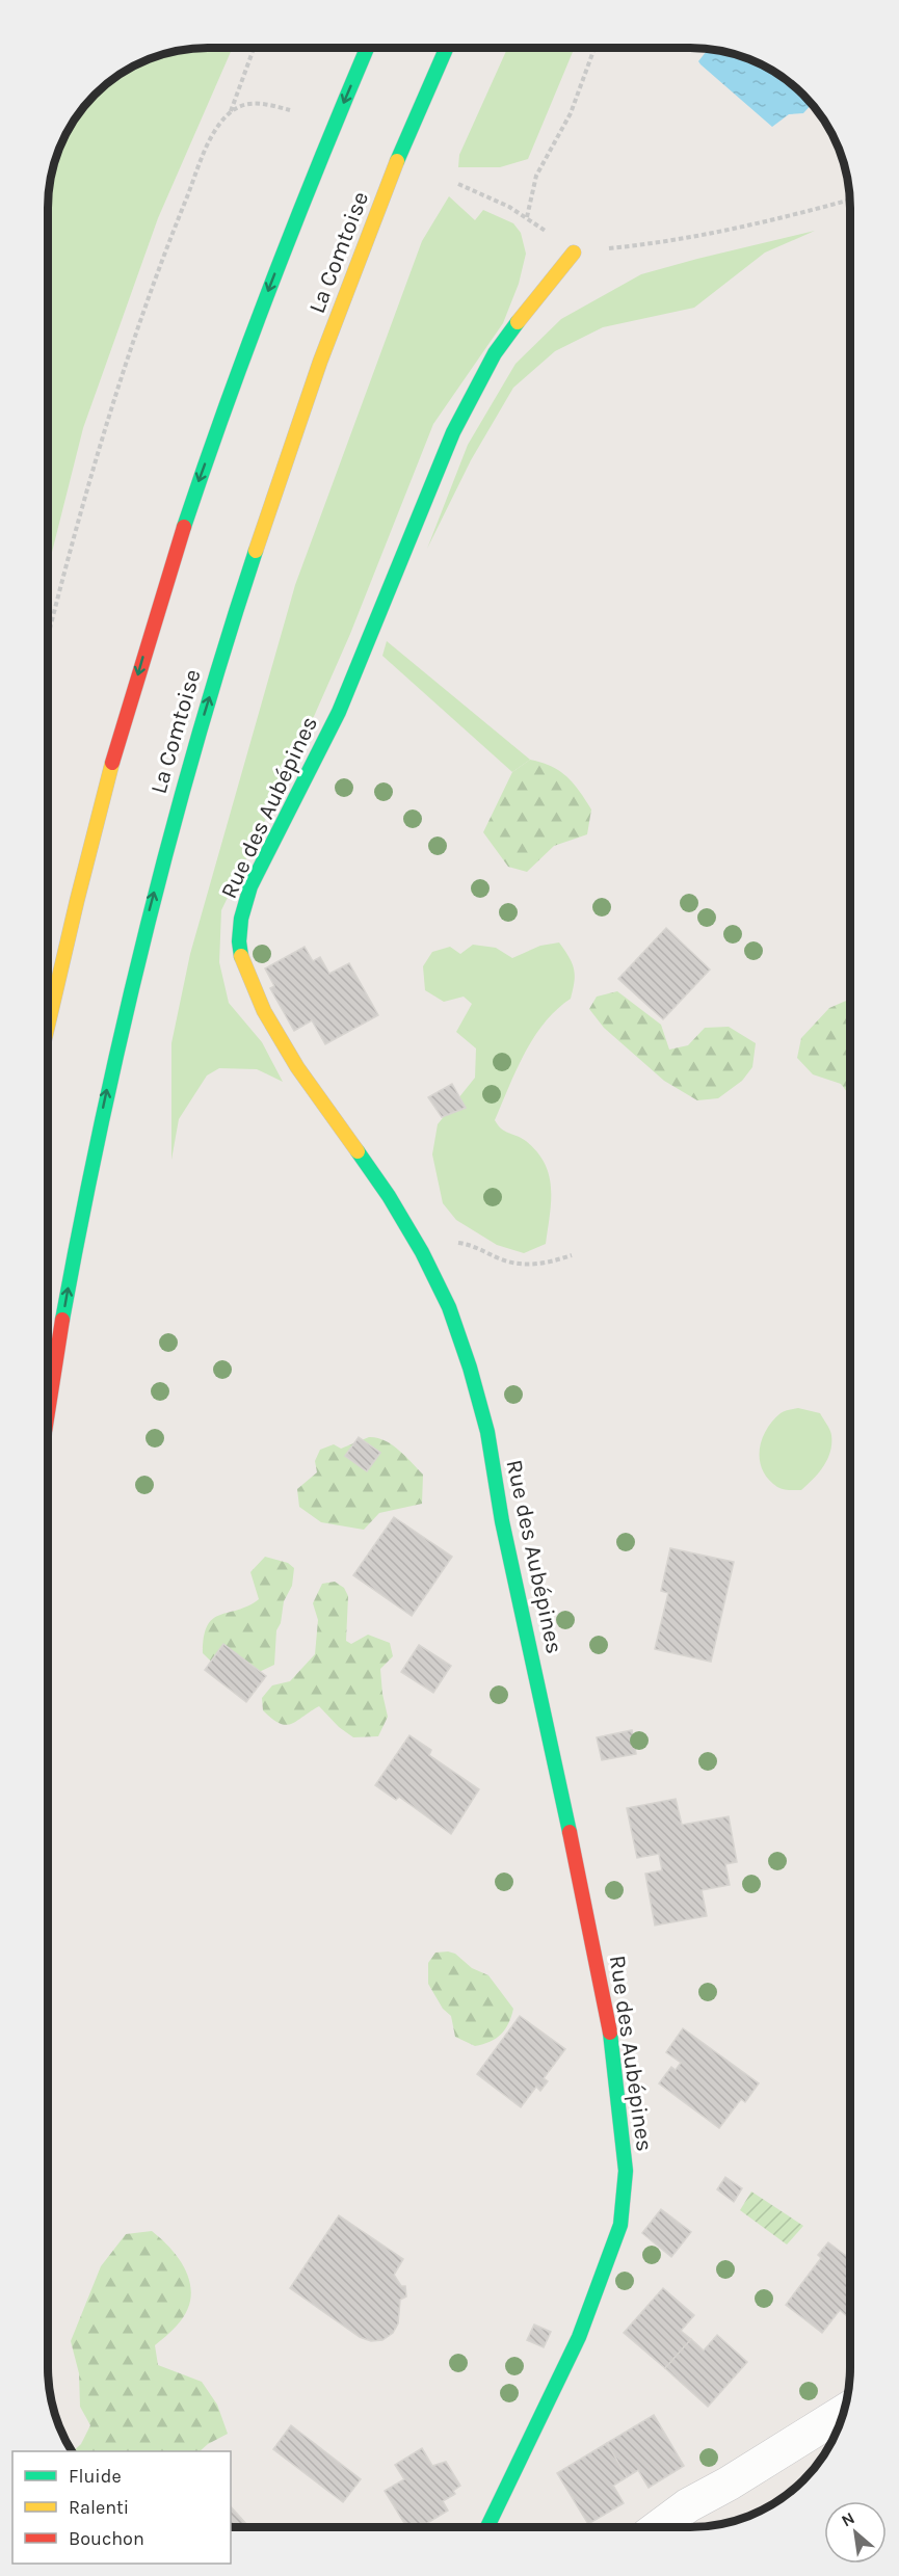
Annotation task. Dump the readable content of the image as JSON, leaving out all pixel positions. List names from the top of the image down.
{
  "streets": {
    "main road": ["La Comtoise", "Rue des Aubépines"]
  },
  "legend": ["Fluide", "Ralenti", "Bouchon"],
  "north": "top left"
}
